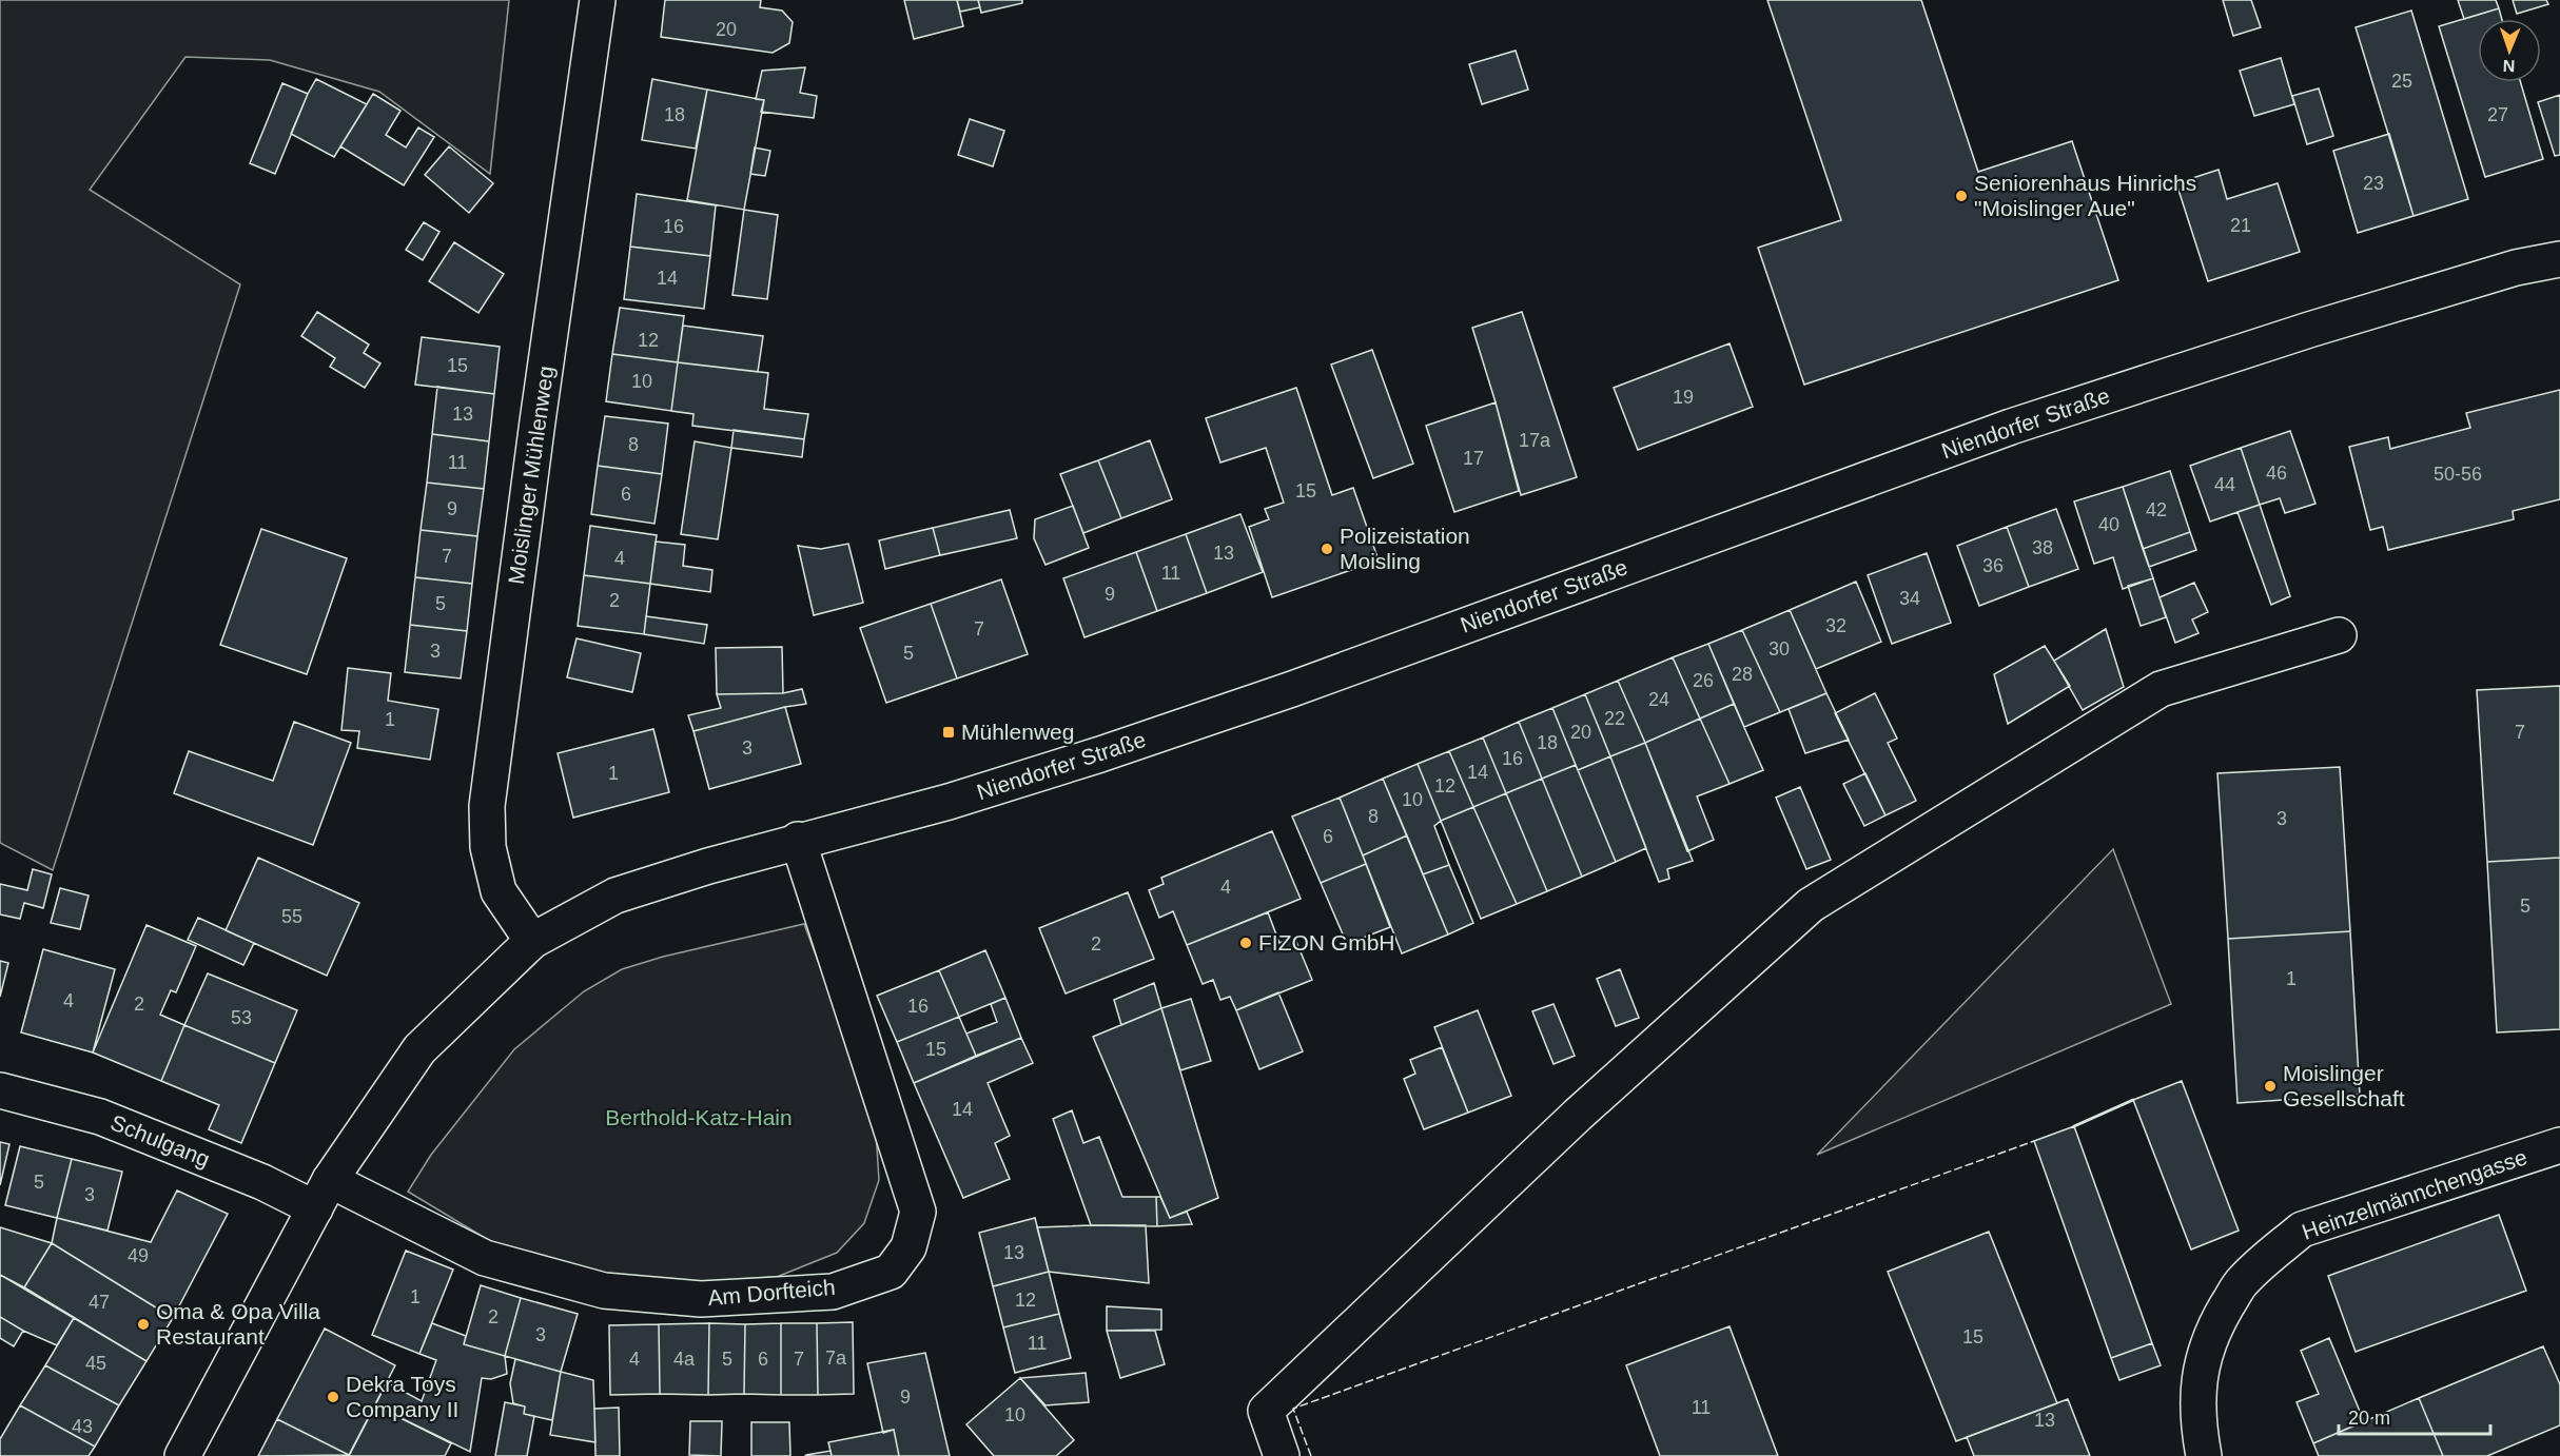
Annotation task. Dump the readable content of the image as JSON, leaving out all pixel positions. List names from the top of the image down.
{
  "streets": {
    "street": [
      "Niendorfer Straße",
      "Moislinger Mühlenweg",
      "Schulgang",
      "Heinzelmännchengasse",
      "Am Dorfteich"
    ]
  },
  "crossings": [
    ["Niendorfer Straße", "Moislinger Mühlenweg"],
    ["Niendorfer Straße", "Schulgang"],
    ["Niendorfer Straße", "Am Dorfteich"],
    ["Schulgang", "Am Dorfteich"]
  ],
  "parks": ["Berthold-Katz-Hain"],
  "places": {
    "other": [
      "Seniorenhaus Hinrichs \"Moislinger Aue\"",
      "Polizeistation Moisling",
      "FIZON GmbH",
      "Moislinger Gesellschaft",
      "Oma & Opa Villa Restaurant",
      "Dekra Toys Company II"
    ],
    "transit": ["Mühlenweg"]
  },
  "house_numbers": [
    "20",
    "25",
    "18",
    "27",
    "23",
    "21",
    "16",
    "14",
    "12",
    "15",
    "10",
    "19",
    "13",
    "17a",
    "8",
    "17",
    "11",
    "46",
    "50-56",
    "44",
    "15",
    "6",
    "9",
    "42",
    "40",
    "38",
    "13",
    "7",
    "4",
    "36",
    "11",
    "9",
    "34",
    "2",
    "5",
    "32",
    "7",
    "30",
    "3",
    "5",
    "28",
    "26",
    "24",
    "22",
    "1",
    "20",
    "7",
    "18",
    "3",
    "16",
    "14",
    "1",
    "12",
    "10",
    "8",
    "3",
    "6",
    "4",
    "5",
    "55",
    "2",
    "1",
    "4",
    "2",
    "16",
    "53",
    "15",
    "14",
    "5",
    "3",
    "13",
    "49",
    "1",
    "12",
    "47",
    "2",
    "3",
    "15",
    "11",
    "7a",
    "4",
    "4a",
    "5",
    "6",
    "7",
    "45",
    "9",
    "11",
    "10",
    "13",
    "43"
  ],
  "scale_bar": "20 m",
  "north": "bottom"
}
